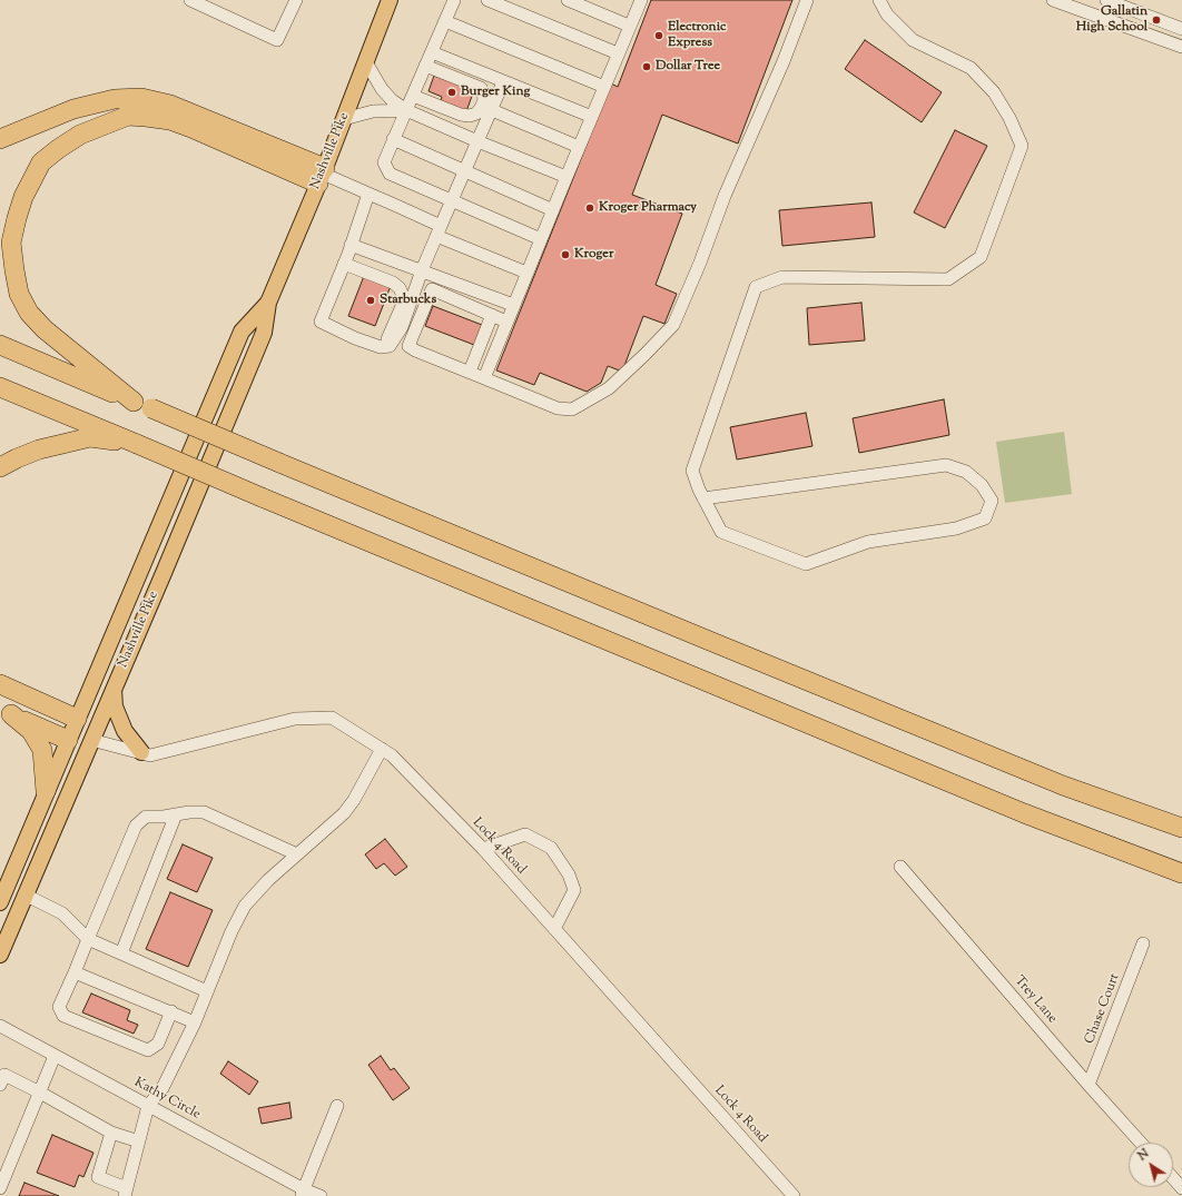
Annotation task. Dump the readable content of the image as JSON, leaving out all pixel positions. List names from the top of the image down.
{
  "streets": {
    "main road": ["Nashville Pike"],
    "street": [
      "Lock 4 Road",
      "Trey Lane",
      "Chase Court",
      "Kathy Circle"
    ]
  },
  "crossings": [
    ["Nashville Pike", "Lock 4 Road"],
    ["Trey Lane", "Chase Court"]
  ],
  "places": [
    "Gallatin High School",
    "Electronic Express",
    "Dollar Tree",
    "Burger King",
    "Kroger Pharmacy",
    "Kroger",
    "Starbucks"
  ],
  "north": "top left"
}
